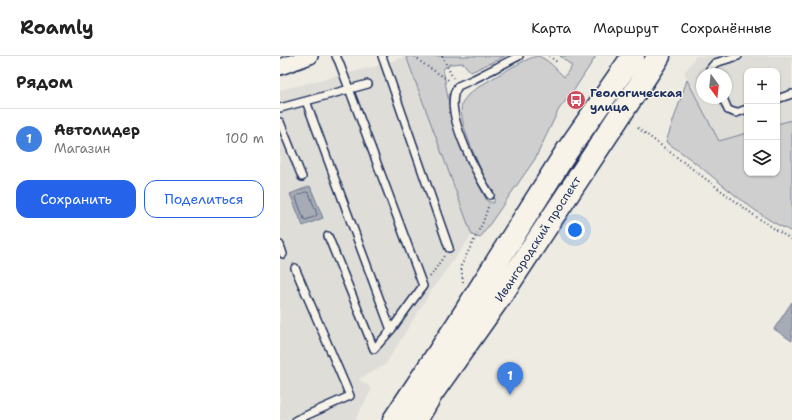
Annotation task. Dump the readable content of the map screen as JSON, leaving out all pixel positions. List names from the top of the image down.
{
  "streets": {
    "highway": ["Ивангородский проспект"]
  },
  "places": {
    "bus stop": ["Геологическая улица"]
  },
  "north": "bottom",
  "page": {
    "header": "Roamly",
    "nav": ["Карта", "Маршрут", "Сохранённые"],
    "heading": "Рядом",
    "map_buttons": ["+", "−"],
    "list": [
      {
        "mark": "1",
        "name": "Автолидер",
        "note": "Магазин",
        "value": "100 m"
      }
    ],
    "buttons": ["Сохранить", "Поделиться"],
    "pins": "1"
  }
}
